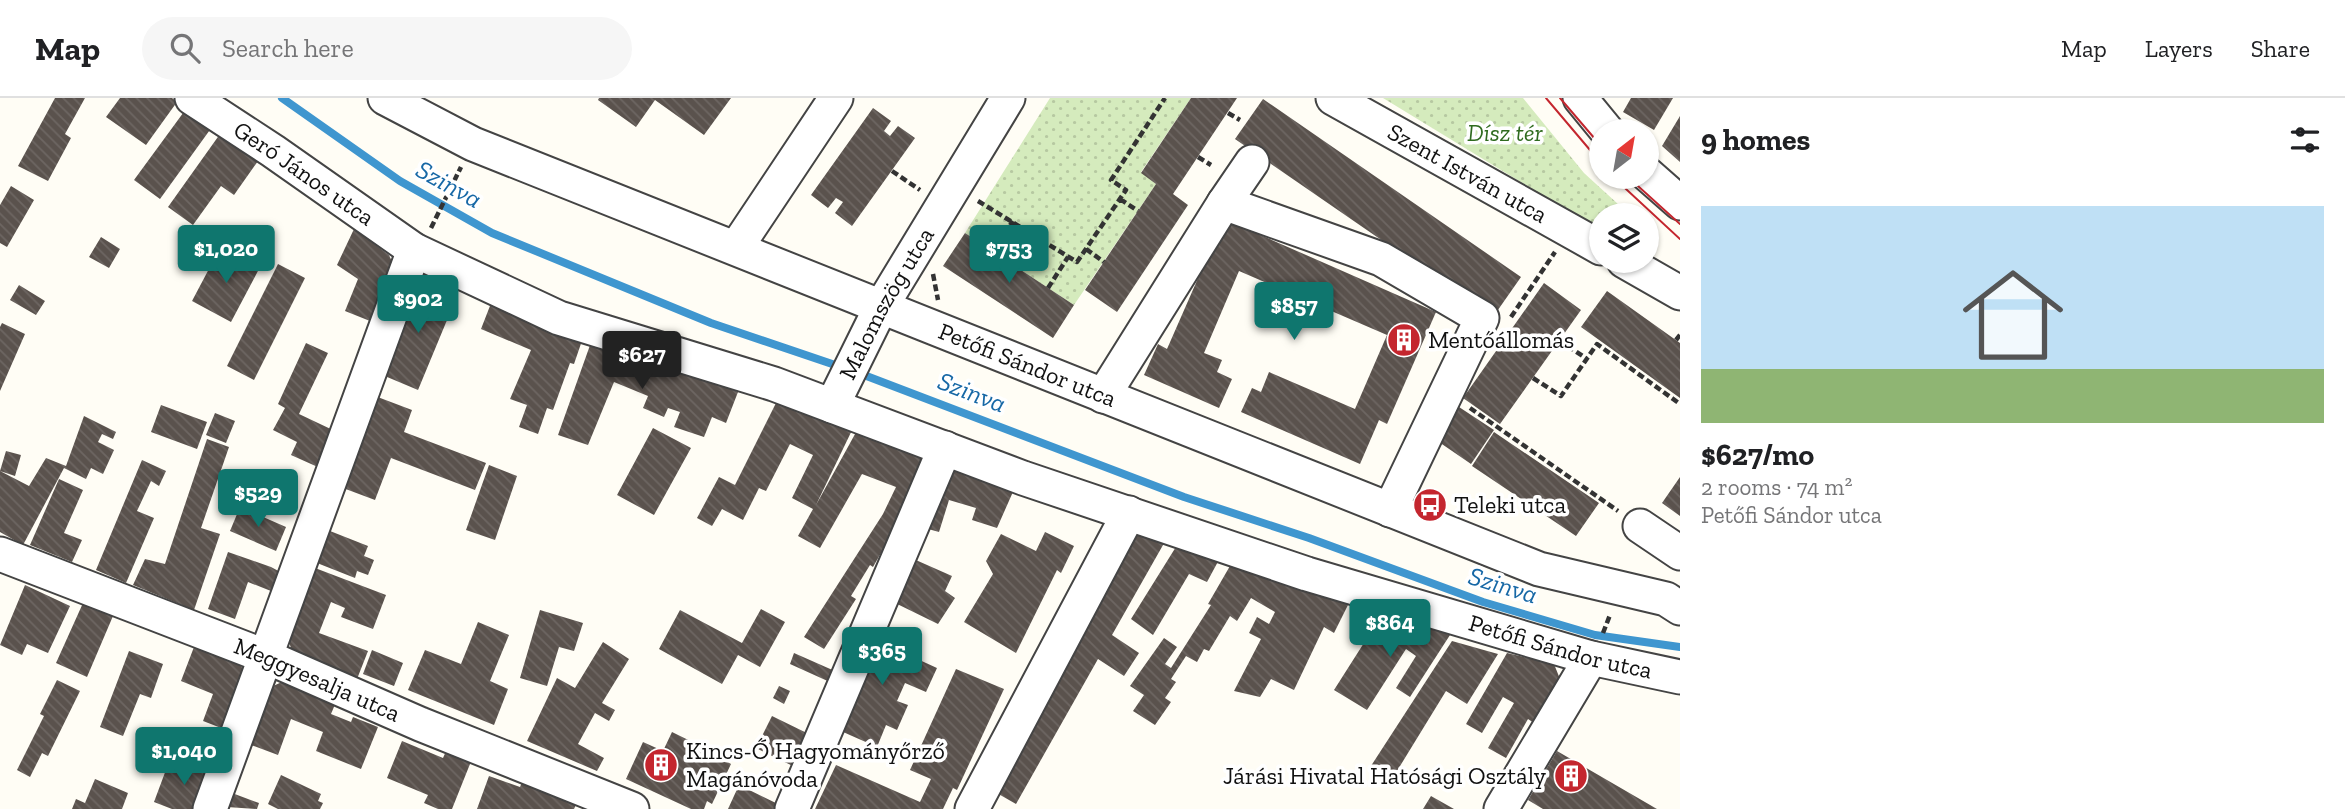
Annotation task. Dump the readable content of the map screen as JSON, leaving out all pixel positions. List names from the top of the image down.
{
  "streets": {
    "street": [
      "Geró János utca",
      "Szent István utca",
      "Malomszög utca",
      "Petőfi Sándor utca",
      "Meggyesalja utca"
    ]
  },
  "crossings": [
    ["Geró János utca", "Petőfi Sándor utca"],
    ["Malomszög utca", "Petőfi Sándor utca"]
  ],
  "water": ["Szinva"],
  "parks": ["Dísz tér"],
  "places": {
    "building": ["Mentőállomás", "Kincs-Ő Hagyományőrző Magánóvoda", "Járási Hivatal Hatósági Osztály"],
    "bus stop": ["Teleki utca"]
  },
  "north": "top right",
  "page": {
    "header": "Map",
    "search": "Search here",
    "nav": ["Map", "Layers", "Share"],
    "heading": "9 homes",
    "list": [
      {
        "name": "$627/mo",
        "note": "2 rooms · 74 m² · Petőfi Sándor utca"
      }
    ],
    "price": [
      "$1,020",
      "$753",
      "$902",
      "$857",
      "$627",
      "$529",
      "$864",
      "$365",
      "$1,040"
    ]
  }
}
